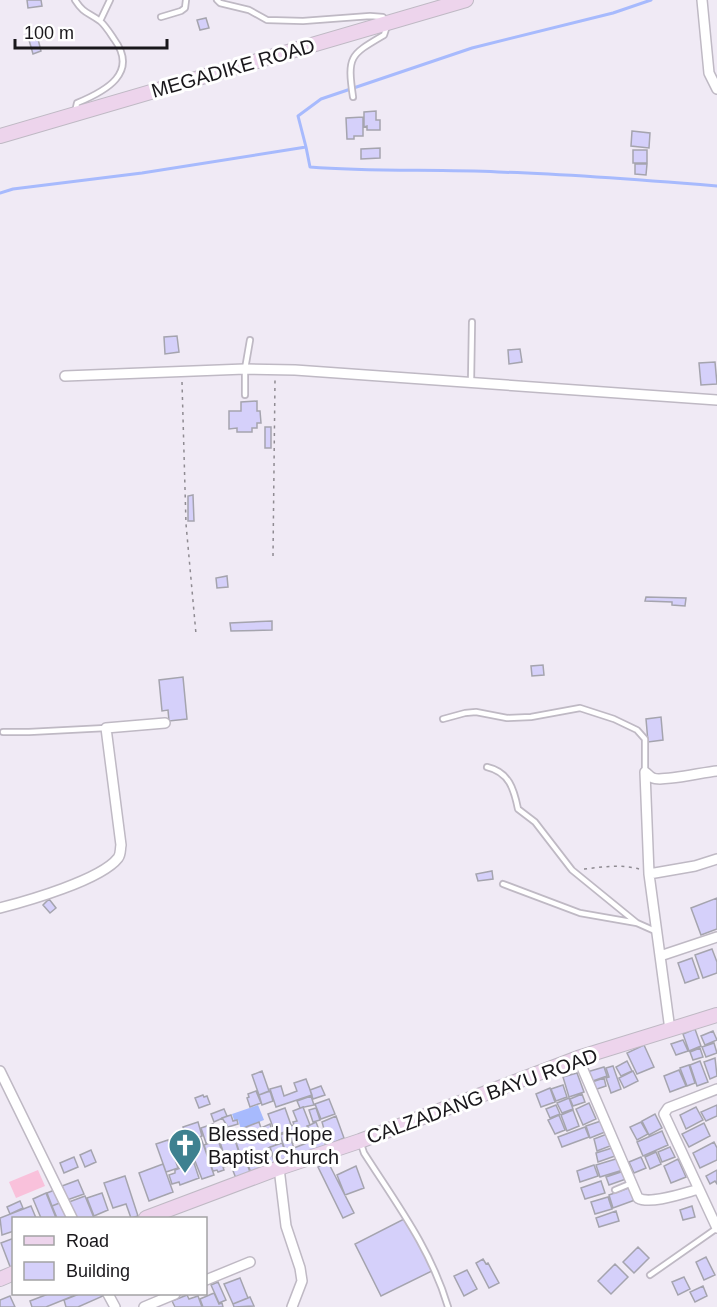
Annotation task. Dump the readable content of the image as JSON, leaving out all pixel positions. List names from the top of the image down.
{
  "streets": {
    "street": ["MEGADIKE ROAD", "CALZADANG BAYU ROAD"]
  },
  "places": {
    "church": ["Blessed Hope Baptist Church"]
  },
  "legend": ["Road", "Building"],
  "scale_bar": "100 m"
}
